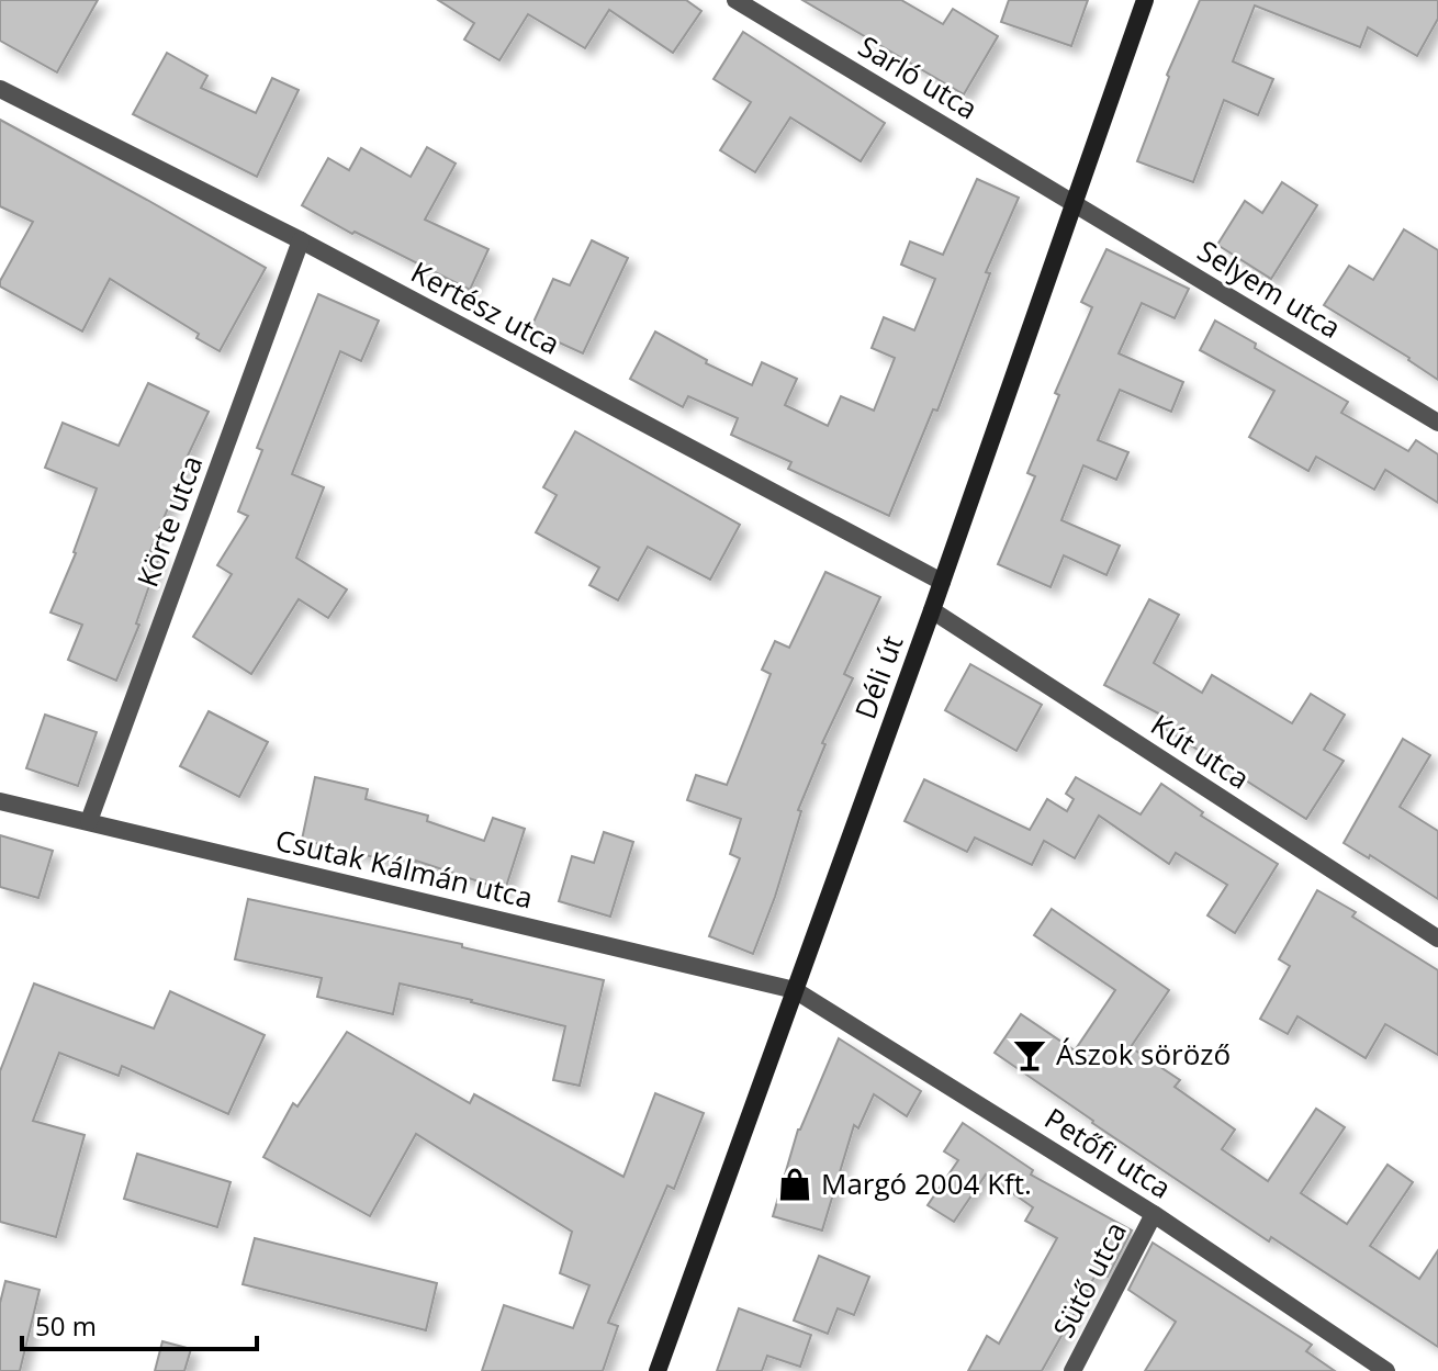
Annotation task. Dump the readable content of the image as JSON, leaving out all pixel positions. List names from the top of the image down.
{
  "streets": {
    "street": [
      "Sarló utca",
      "Selyem utca",
      "Kertész utca",
      "Körte utca",
      "Déli út",
      "Kút utca",
      "Csutak Kálmán utca",
      "Petőfi utca",
      "Sütő utca"
    ]
  },
  "crossings": [
    ["Sarló utca", "Selyem utca"],
    ["Sarló utca", "Déli út"],
    ["Selyem utca", "Déli út"],
    ["Kertész utca", "Körte utca"],
    ["Kertész utca", "Déli út"],
    ["Körte utca", "Csutak Kálmán utca"],
    ["Déli út", "Kút utca"],
    ["Déli út", "Csutak Kálmán utca"],
    ["Déli út", "Petőfi utca"],
    ["Csutak Kálmán utca", "Petőfi utca"],
    ["Petőfi utca", "Sütő utca"]
  ],
  "places": {
    "bar": ["Ászok söröző"],
    "shop": ["Margó 2004 Kft."]
  },
  "scale_bar": "50 m"
}
